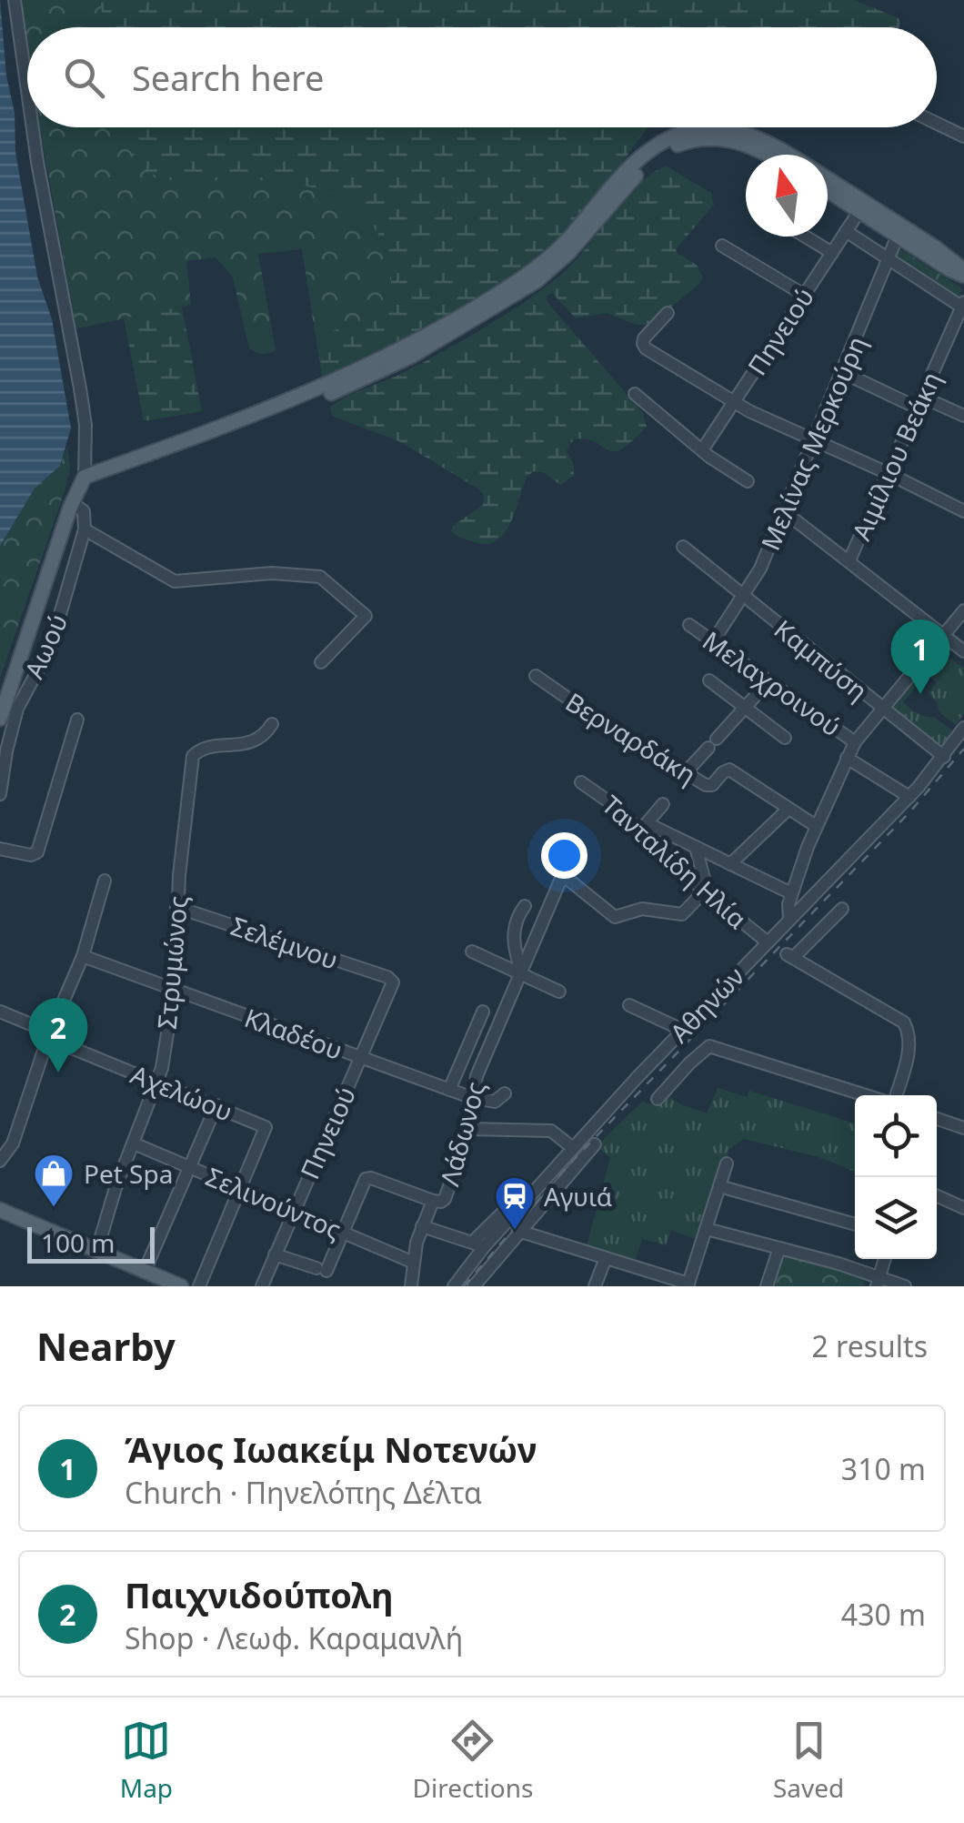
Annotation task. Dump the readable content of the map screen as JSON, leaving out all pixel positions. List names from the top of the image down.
{
  "streets": {
    "street": [
      "Πηνειού",
      "Μελίνας Μερκούρη",
      "Αιμίλιου Βεάκη",
      "Αωού",
      "Καμπύση",
      "Μελαχροινού",
      "Βερναρδάκη",
      "Τανταλίδη Ηλία",
      "Σελέμνου",
      "Στρυμώνος",
      "Αθηνών",
      "Κλαδέου",
      "Αχελώου",
      "Λάδωνος",
      "Σελινούντος"
    ]
  },
  "crossings": [
    ["Πηνειού", "Σελέμνου"],
    ["Πηνειού", "Κλαδέου"],
    ["Πηνειού", "Σελινούντος"],
    ["Μελίνας Μερκούρη", "Καμπύση"],
    ["Μελίνας Μερκούρη", "Μελαχροινού"],
    ["Καμπύση", "Αθηνών"],
    ["Τανταλίδη Ηλία", "Αθηνών"],
    ["Τανταλίδη Ηλία", "Λάδωνος"],
    ["Σελέμνου", "Στρυμώνος"],
    ["Στρυμώνος", "Κλαδέου"],
    ["Στρυμώνος", "Αχελώου"],
    ["Στρυμώνος", "Σελινούντος"],
    ["Κλαδέου", "Λάδωνος"],
    ["Αχελώου", "Σελινούντος"],
    ["Λάδωνος", "Σελινούντος"]
  ],
  "places": {
    "shop": ["Pet Spa"],
    "station": ["Αγυιά"]
  },
  "scale_bar": "100 m",
  "north": "top",
  "page": {
    "search": "Search here",
    "pins": ["1", "2"],
    "scale": "100 m",
    "heading": ["Nearby", "2 results"],
    "list": [
      {
        "mark": "1",
        "name": "Άγιος Ιωακείμ Νοτενών",
        "note": "Church · Πηνελόπης Δέλτα",
        "value": "310 m"
      },
      {
        "mark": "2",
        "name": "Παιχνιδούπολη",
        "note": "Shop · Λεωφ. Καραμανλή",
        "value": "430 m"
      }
    ],
    "nav": ["Map", "Directions", "Saved"]
  }
}
